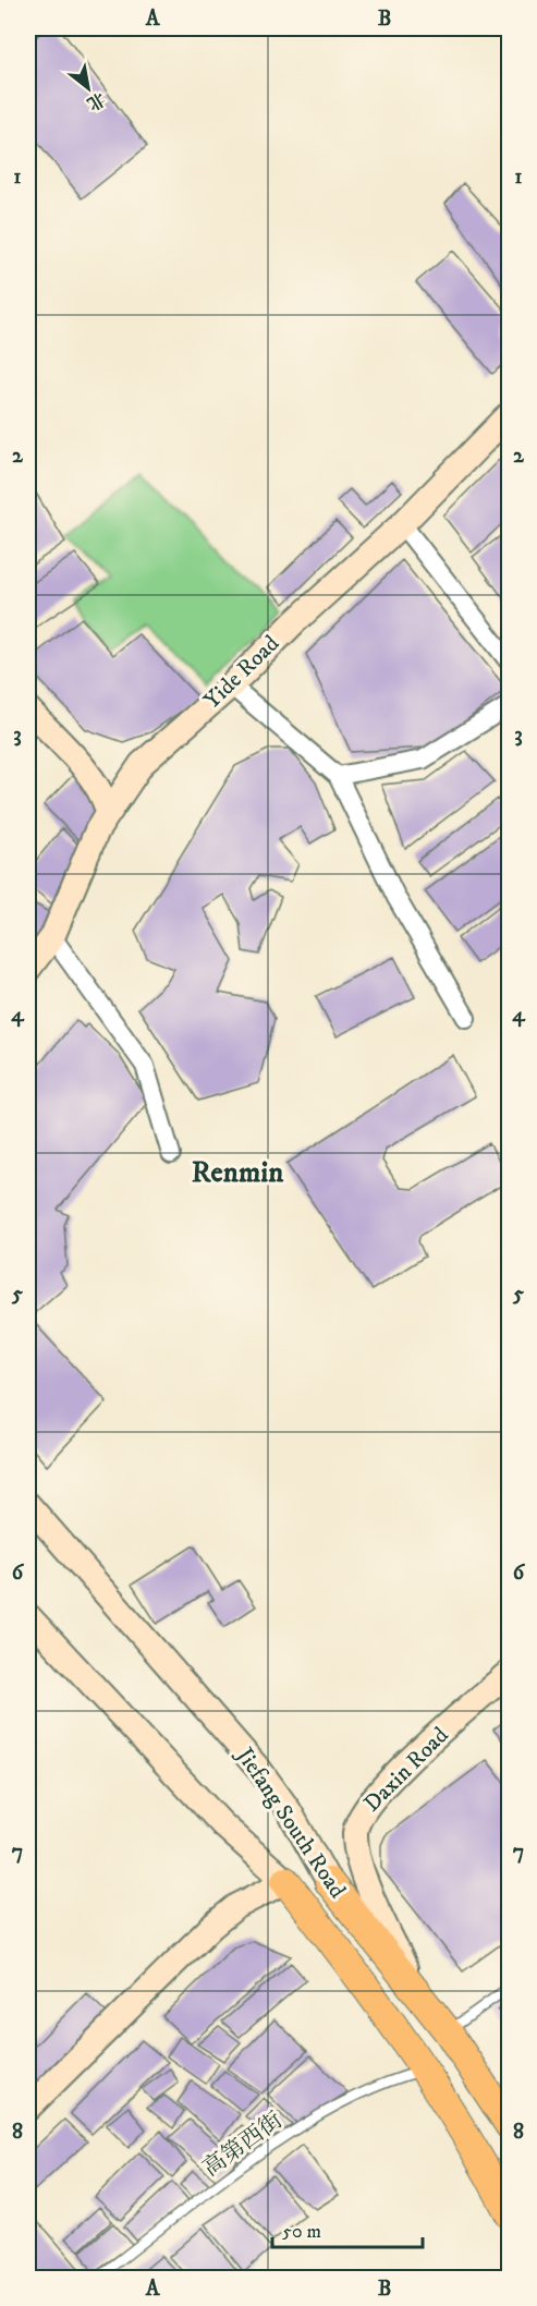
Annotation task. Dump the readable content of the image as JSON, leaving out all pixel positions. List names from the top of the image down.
{
  "streets": {
    "main road": ["Yide Road", "Daxin Road", "Jiefang South Road"],
    "lane": ["高第西街"]
  },
  "crossings": [
    ["Daxin Road", "Jiefang South Road"],
    ["Jiefang South Road", "高第西街"]
  ],
  "districts": ["Renmin"],
  "scale_bar": "50 m",
  "north": "bottom right",
  "grid": {
    "columns": ["A", "B"],
    "rows": [
      "1",
      "2",
      "3",
      "4",
      "5",
      "6",
      "7",
      "8"
    ]
  }
}
